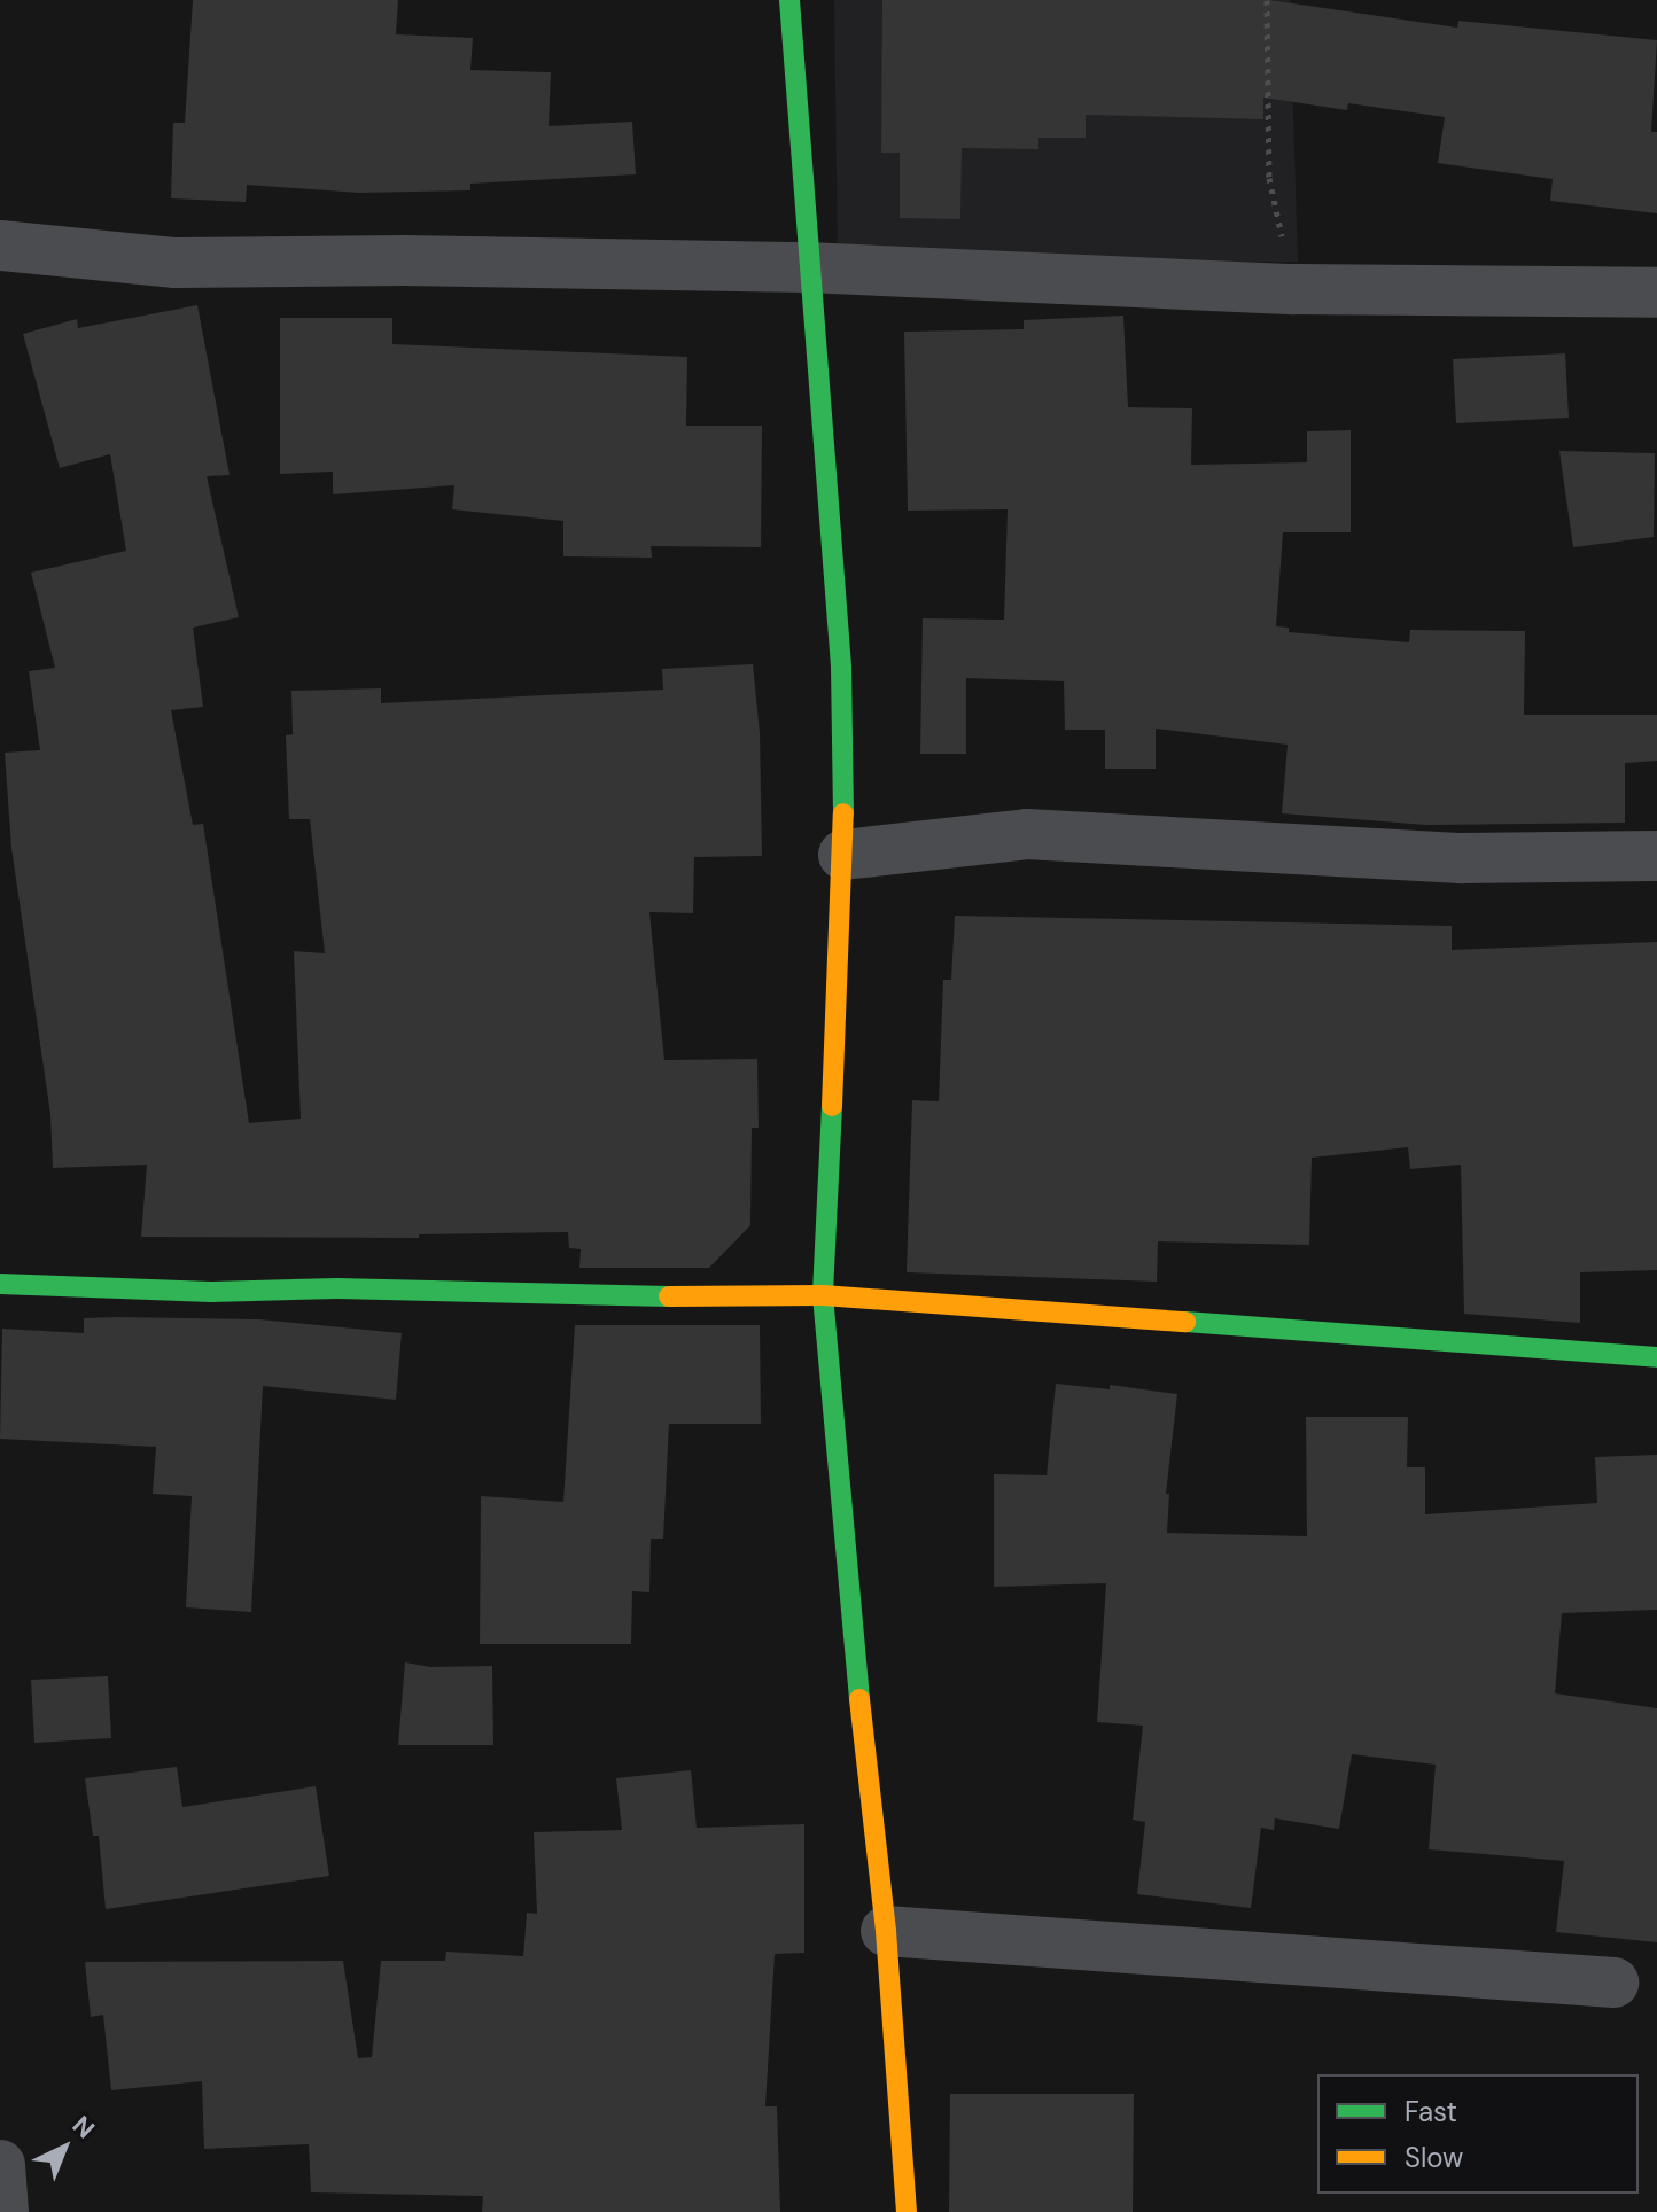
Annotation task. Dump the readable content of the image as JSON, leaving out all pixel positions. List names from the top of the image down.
{
  "legend": ["Fast", "Slow"],
  "north": "top right"
}
